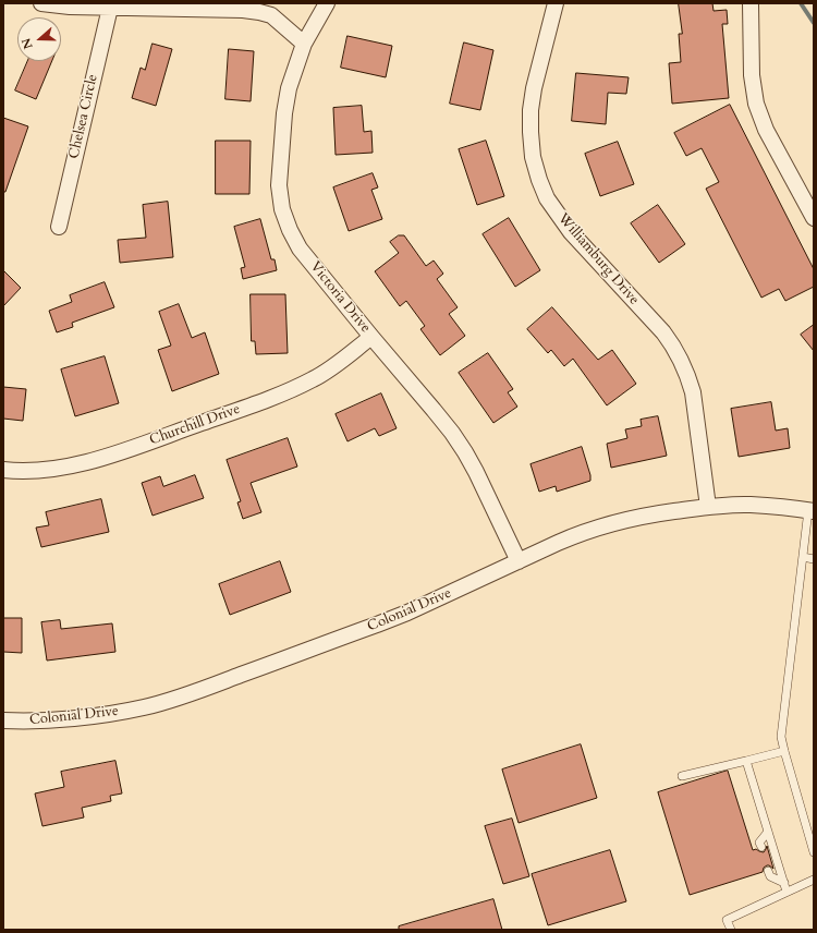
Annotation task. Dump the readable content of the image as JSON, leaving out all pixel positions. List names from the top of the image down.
{
  "streets": {
    "street": [
      "Chelsea Circle",
      "Williamburg Drive",
      "Victoria Drive",
      "Churchill Drive",
      "Colonial Drive"
    ]
  },
  "crossings": [
    ["Williamburg Drive", "Colonial Drive"],
    ["Victoria Drive", "Churchill Drive"],
    ["Victoria Drive", "Colonial Drive"]
  ],
  "north": "left"
}
